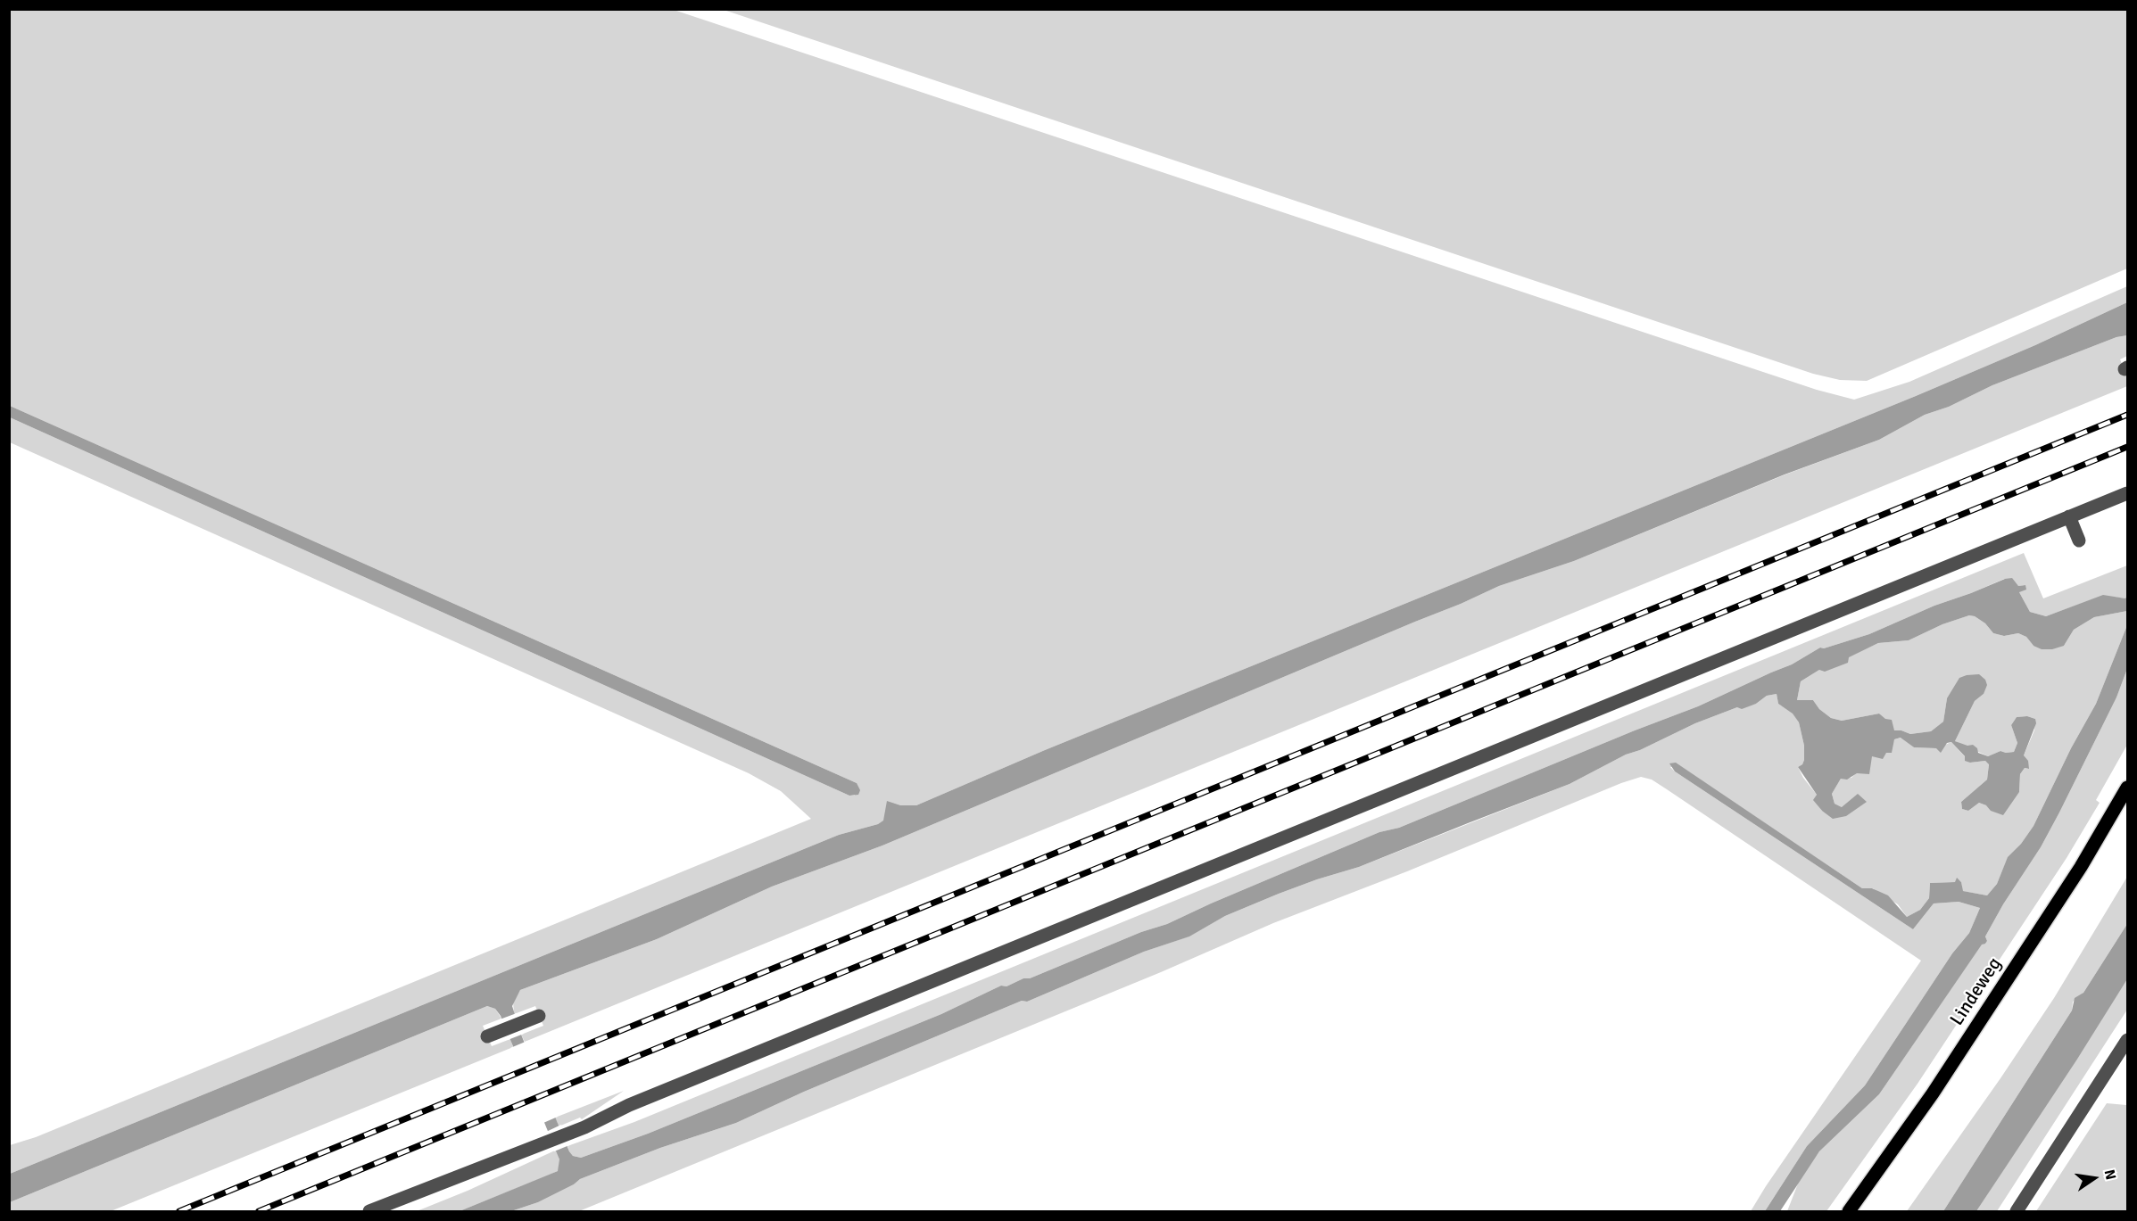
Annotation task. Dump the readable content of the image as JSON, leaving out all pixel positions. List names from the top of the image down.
{
  "streets": {
    "main road": ["Lindeweg"]
  },
  "north": "right"
}
